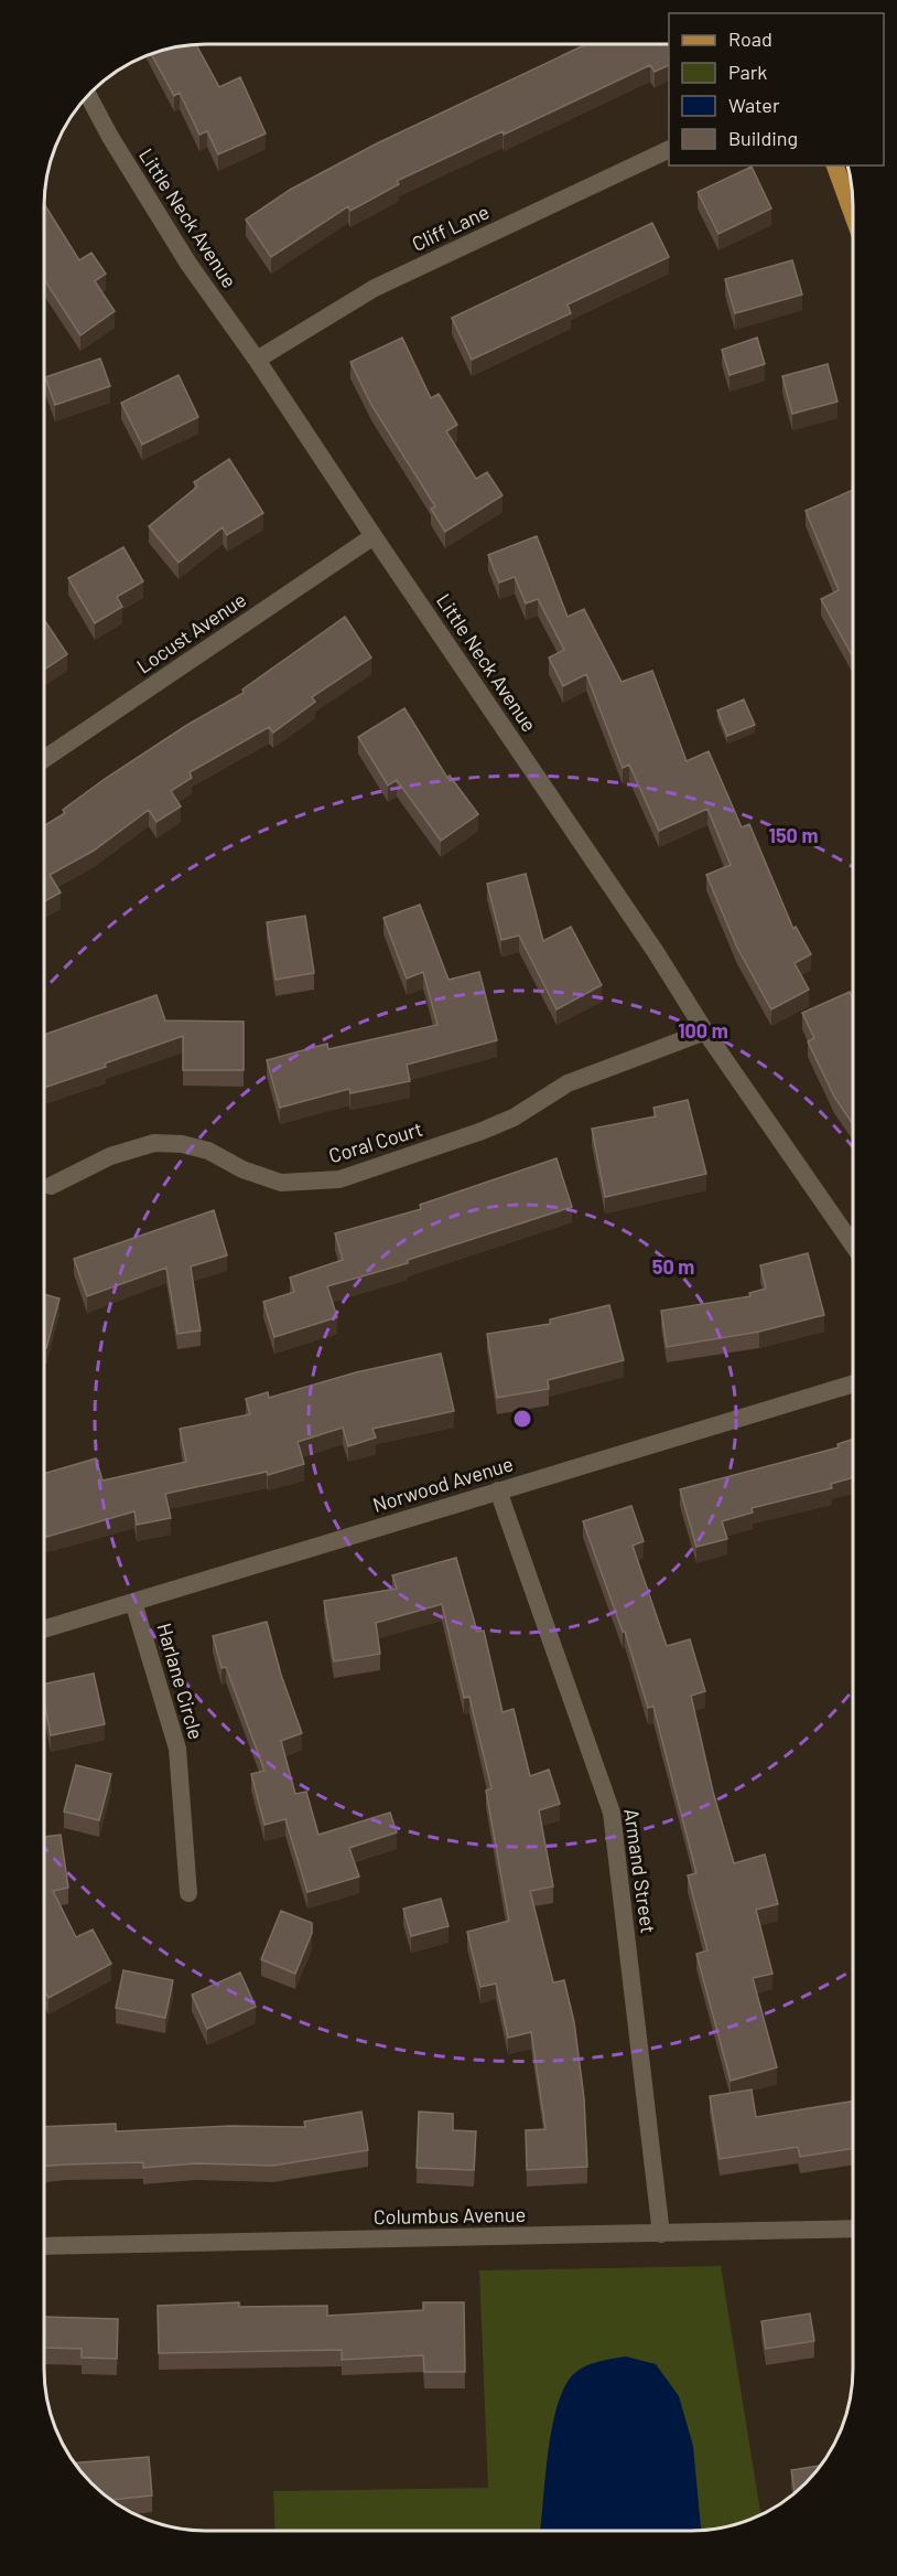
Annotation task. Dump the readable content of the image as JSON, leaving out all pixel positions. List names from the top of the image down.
{
  "streets": {
    "street": [
      "Little Neck Avenue",
      "Cliff Lane",
      "Locust Avenue",
      "Coral Court",
      "Norwood Avenue",
      "Harlane Circle",
      "Armand Street",
      "Columbus Avenue"
    ]
  },
  "crossings": [
    ["Little Neck Avenue", "Cliff Lane"],
    ["Little Neck Avenue", "Locust Avenue"],
    ["Little Neck Avenue", "Coral Court"],
    ["Norwood Avenue", "Harlane Circle"],
    ["Norwood Avenue", "Armand Street"],
    ["Armand Street", "Columbus Avenue"]
  ],
  "legend": [
    "Road",
    "Park",
    "Water",
    "Building"
  ],
  "rings": ["150 m", "100 m", "50 m"]
}
